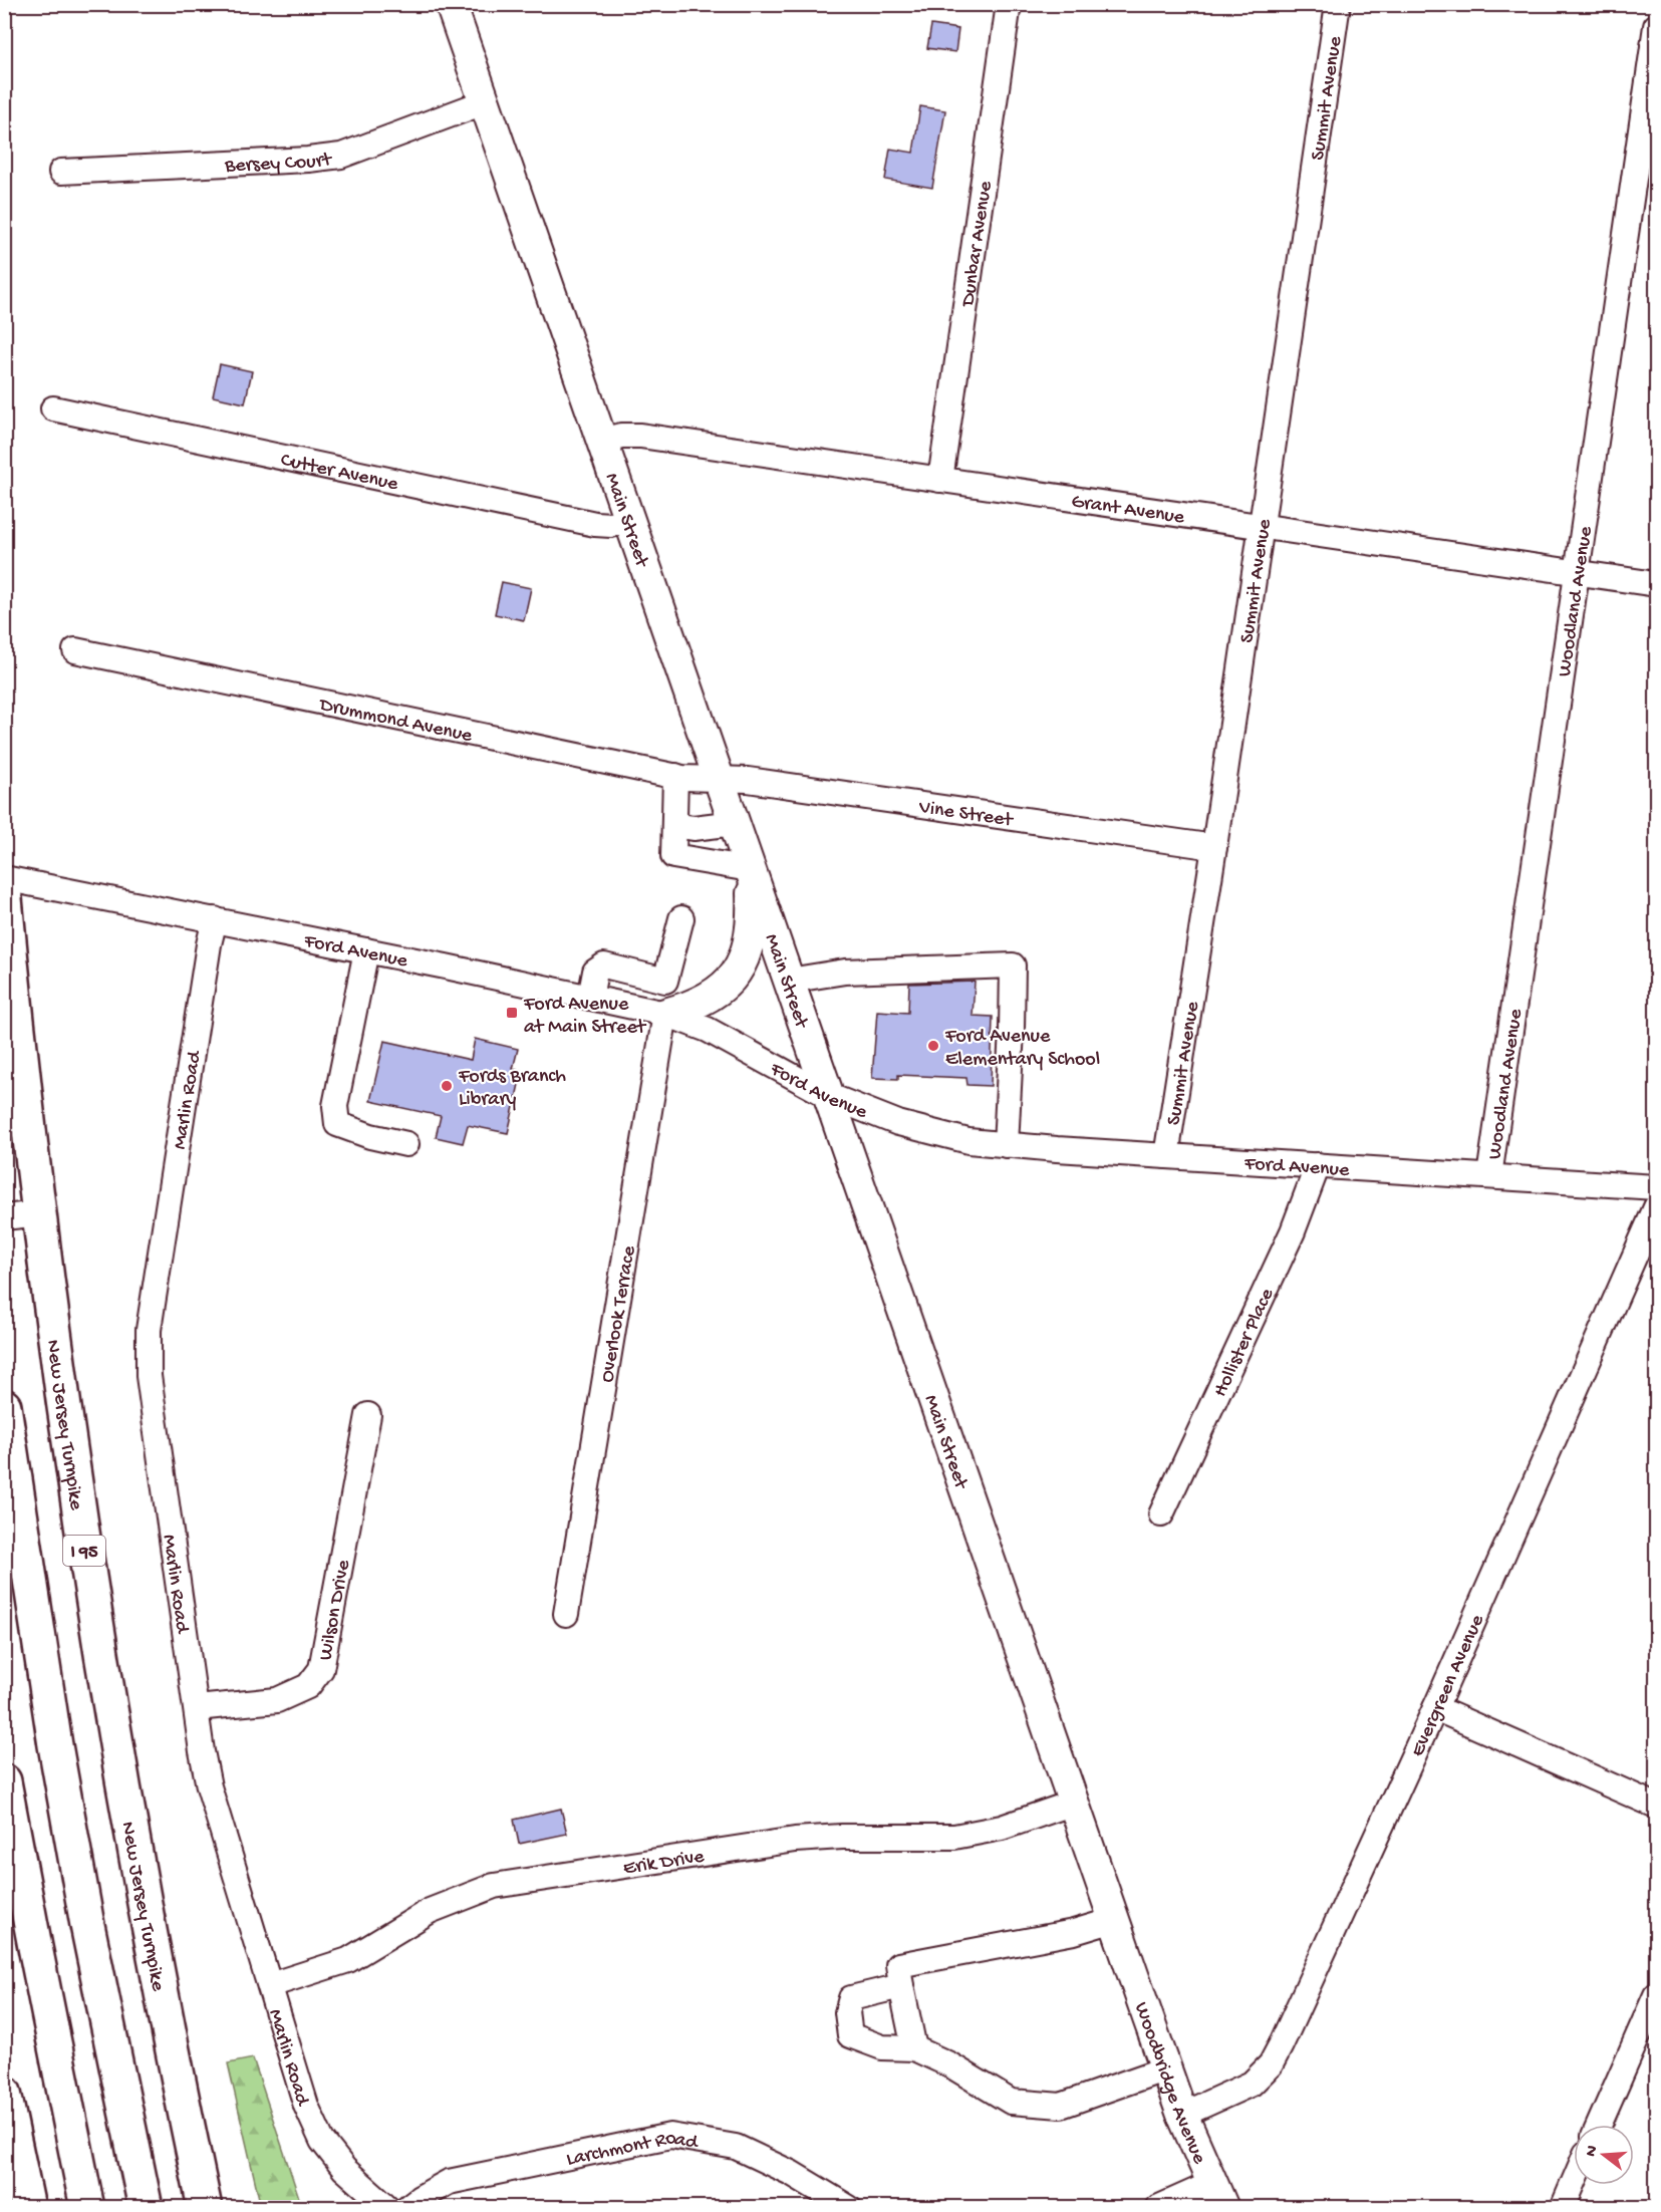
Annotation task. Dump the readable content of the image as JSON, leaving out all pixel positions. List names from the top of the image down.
{
  "streets": {
    "highway": ["New Jersey Turnpike", "I 95"],
    "main road": ["Main Street", "Woodbridge Avenue"],
    "street": [
      "Summit Avenue",
      "Bersey Court",
      "Dunbar Avenue",
      "Cutter Avenue",
      "Grant Avenue",
      "Woodland Avenue",
      "Drummond Avenue",
      "Vine Street",
      "Ford Avenue",
      "Marlin Road",
      "Overlook Terrace",
      "Hollister Place",
      "Wilson Drive",
      "Evergreen Avenue",
      "Erik Drive",
      "Larchmont Road"
    ]
  },
  "crossings": [
    ["Summit Avenue", "Grant Avenue"],
    ["Summit Avenue", "Vine Street"],
    ["Summit Avenue", "Ford Avenue"],
    ["Bersey Court", "Main Street"],
    ["Dunbar Avenue", "Grant Avenue"],
    ["Cutter Avenue", "Main Street"],
    ["Grant Avenue", "Main Street"],
    ["Grant Avenue", "Woodland Avenue"],
    ["Main Street", "Drummond Avenue"],
    ["Main Street", "Vine Street"],
    ["Main Street", "Ford Avenue"],
    ["Main Street", "Erik Drive"],
    ["Main Street", "Woodbridge Avenue"],
    ["Woodland Avenue", "Ford Avenue"],
    ["Drummond Avenue", "Vine Street"],
    ["Ford Avenue", "Marlin Road"],
    ["Ford Avenue", "Overlook Terrace"],
    ["Ford Avenue", "Hollister Place"],
    ["Marlin Road", "Wilson Drive"],
    ["Marlin Road", "Erik Drive"],
    ["Evergreen Avenue", "Woodbridge Avenue"]
  ],
  "places": {
    "transit": ["Ford Avenue at Main Street"],
    "other": ["Ford Avenue Elementary School", "Fords Branch Library"]
  },
  "north": "left"
}
